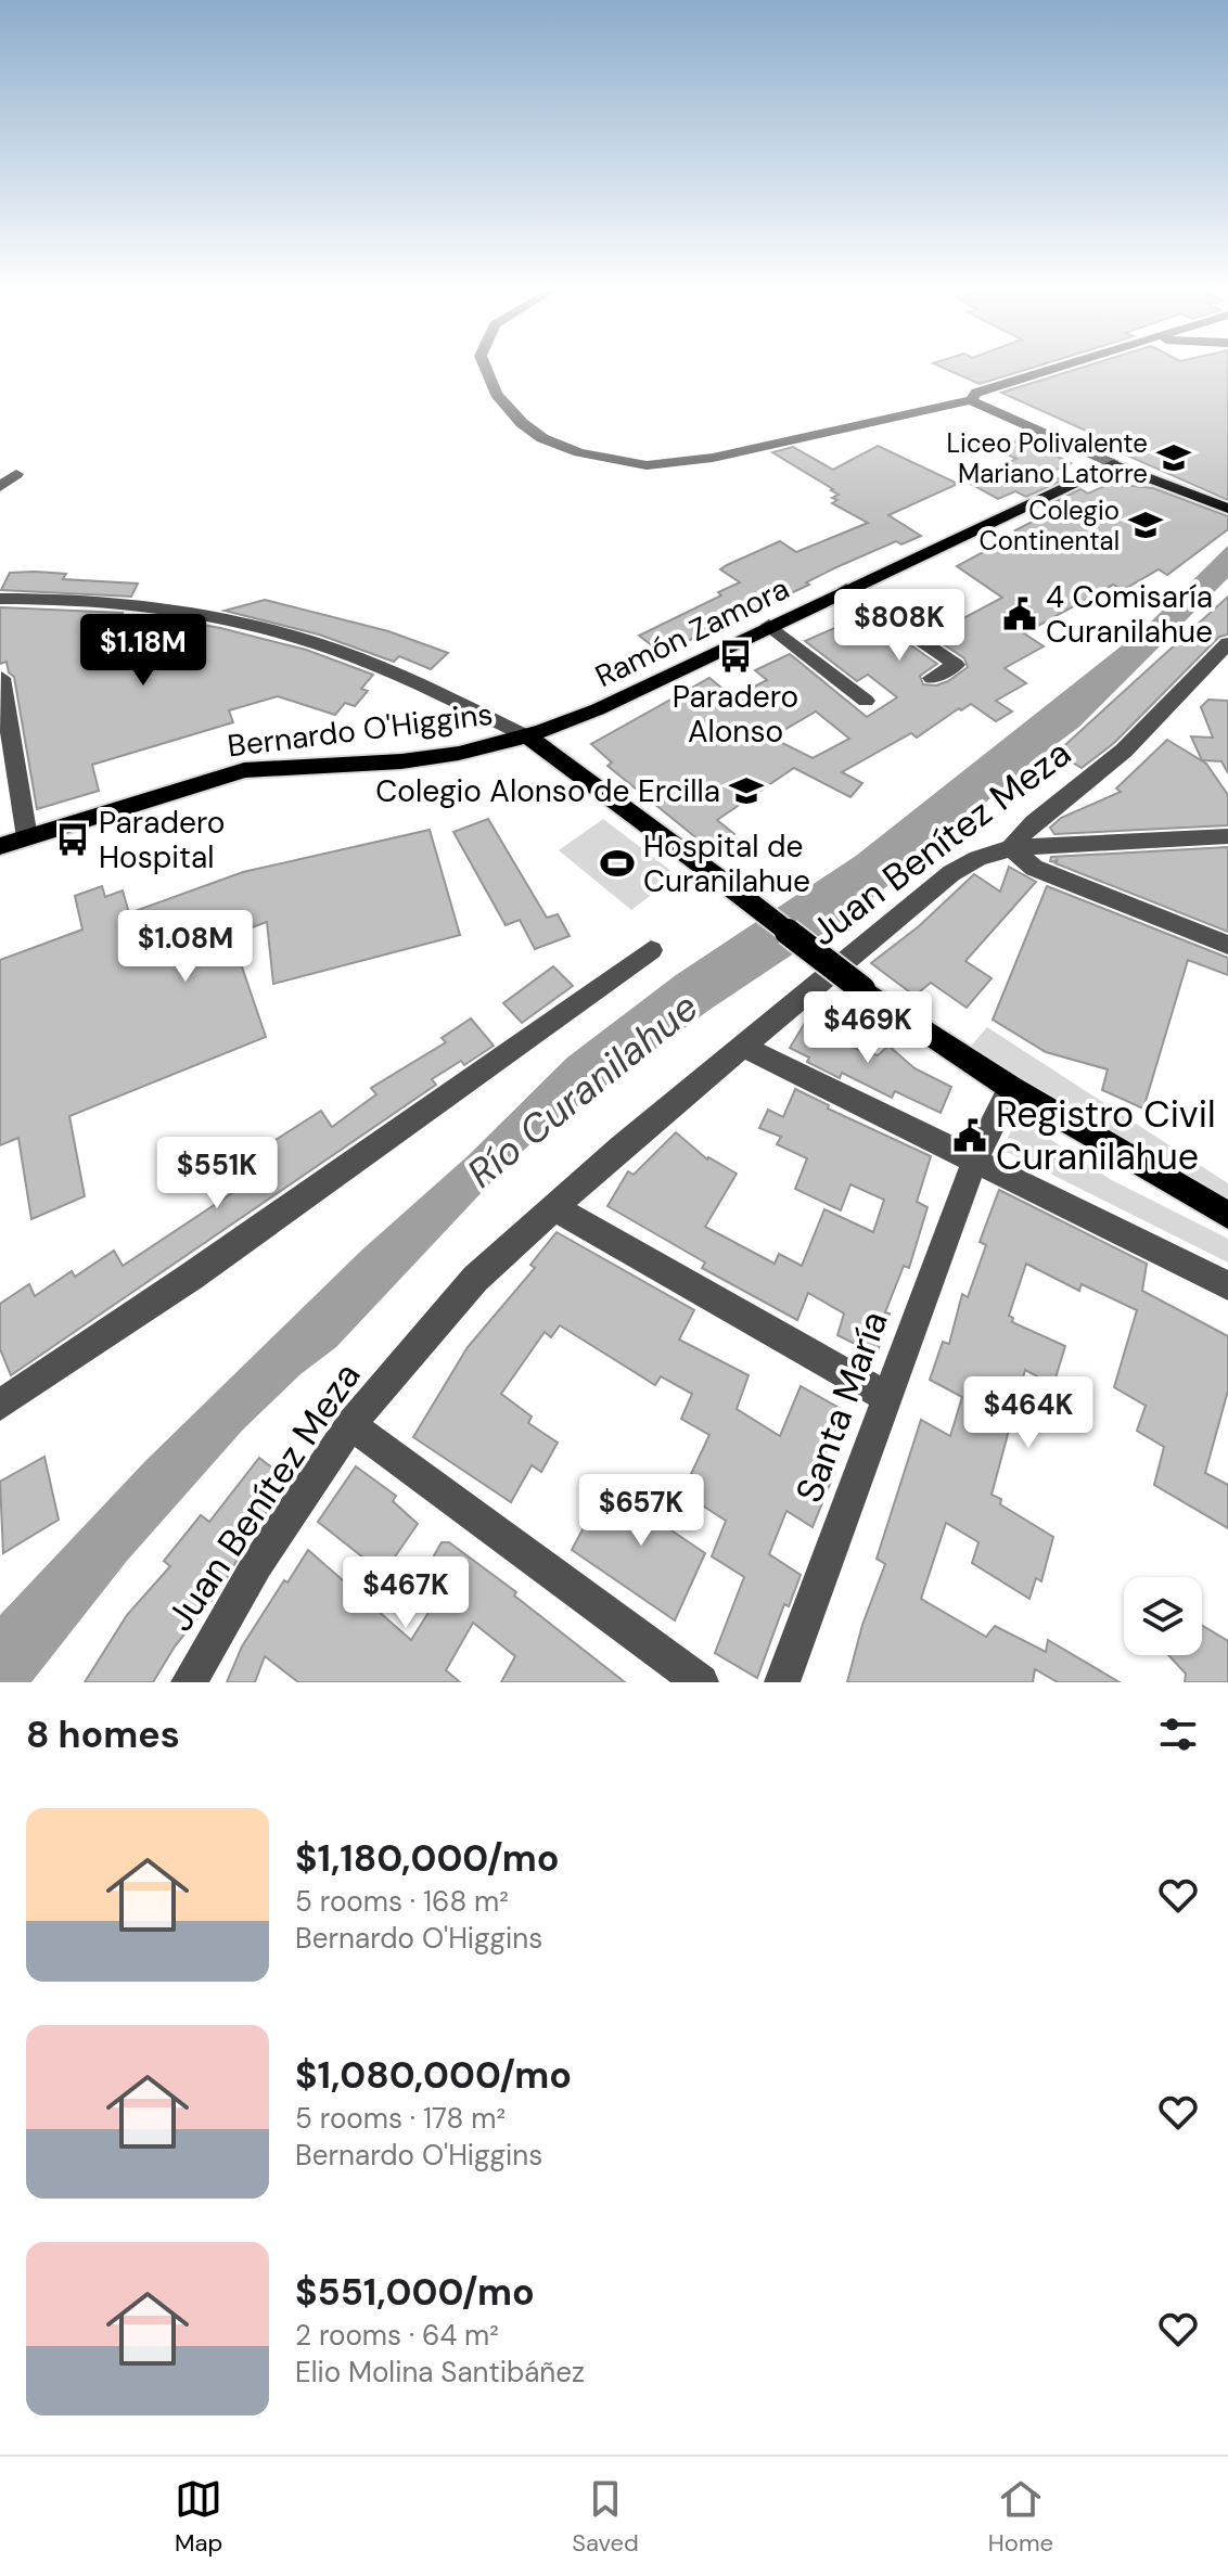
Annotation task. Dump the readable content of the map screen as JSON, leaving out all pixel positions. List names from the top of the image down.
{
  "streets": {
    "main road": ["Ramón Zamora", "Bernardo O'Higgins"],
    "street": ["Juan Benítez Meza", "Santa María"]
  },
  "crossings": [
    ["Ramón Zamora", "Bernardo O'Higgins"]
  ],
  "water": ["Río Curanilahue"],
  "places": {
    "school or university": ["Liceo Polivalente Mariano Latorre", "Colegio Continental", "Colegio Alonso de Ercilla"],
    "public building": ["4 Comisaría Curanilahue", "Registro Civil Curanilahue"],
    "bus stop": ["Paradero Alonso", "Paradero Hospital"],
    "sports": ["Hospital de Curanilahue"]
  },
  "page": {
    "price": [
      "$808K",
      "$1.18M",
      "$1.08M",
      "$469K",
      "$551K",
      "$464K",
      "$657K",
      "$467K"
    ],
    "heading": "8 homes",
    "list": [
      {
        "name": "$1,180,000/mo",
        "note": "5 rooms · 168 m² · Bernardo O'Higgins"
      },
      {
        "name": "$1,080,000/mo",
        "note": "5 rooms · 178 m² · Bernardo O'Higgins"
      },
      {
        "name": "$551,000/mo",
        "note": "2 rooms · 64 m² · Elio Molina Santibáñez"
      }
    ],
    "tabs": ["Map", "Saved", "Home"]
  }
}
